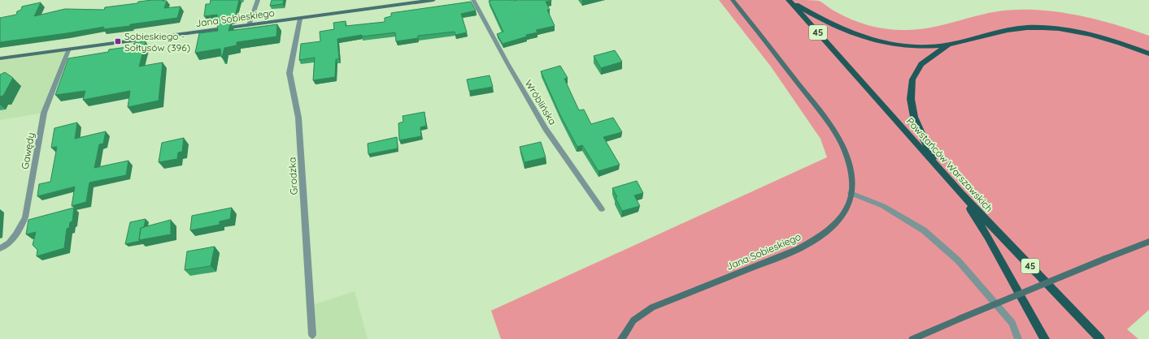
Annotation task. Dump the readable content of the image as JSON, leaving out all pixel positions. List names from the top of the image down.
{
  "streets": {
    "main road": ["45", "Powstańców Warszawskich"],
    "street": [
      "Jana Sobieskiego",
      "Wróblińska",
      "Gawędy",
      "Grodzka"
    ]
  },
  "crossings": [
    ["Jana Sobieskiego", "Gawędy"],
    ["Jana Sobieskiego", "Grodzka"]
  ],
  "places": {
    "transit": ["Sobieskiego - Sołtysów (396)"]
  }
}
